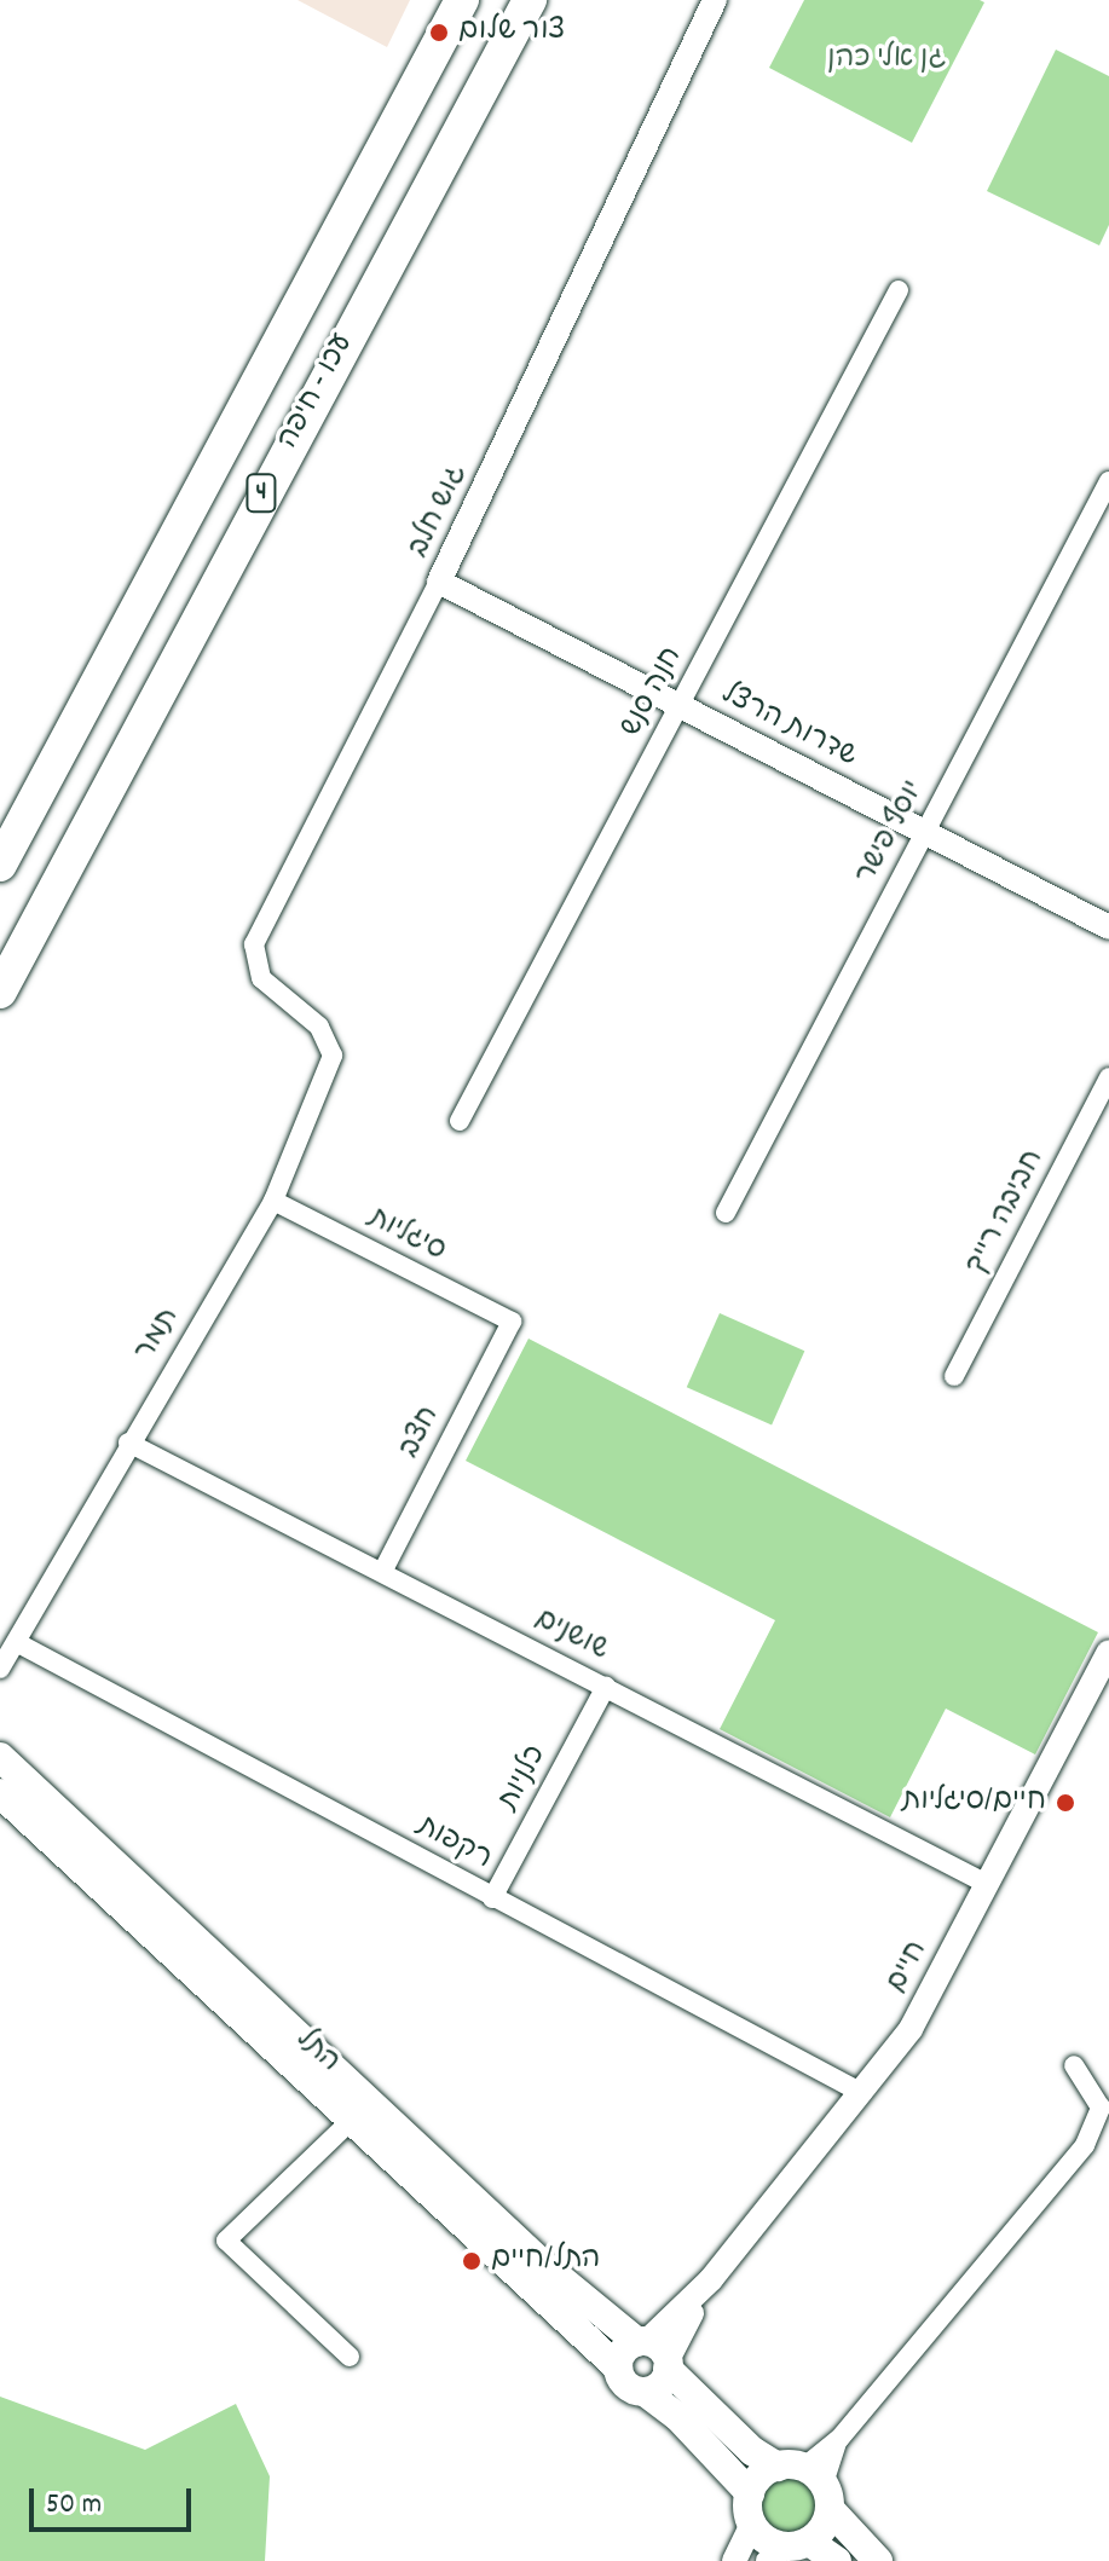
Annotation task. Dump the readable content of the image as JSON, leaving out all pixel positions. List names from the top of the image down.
{
  "streets": {
    "highway": ["עכו - חיפה", "4"],
    "main road": ["התל"],
    "street": [
      "גוש חלב",
      "חנה סנש",
      "שדרות הרצל",
      "יוסף פישר",
      "חביבה רייך",
      "סיגליות",
      "תמר",
      "חצב",
      "שושנים",
      "כלניות",
      "רקפות",
      "חיים"
    ]
  },
  "crossings": [
    ["גוש חלב", "שדרות הרצל"],
    ["גוש חלב", "תמר"],
    ["חנה סנש", "שדרות הרצל"],
    ["שדרות הרצל", "יוסף פישר"],
    ["סיגליות", "תמר"],
    ["סיגליות", "חצב"],
    ["תמר", "שושנים"],
    ["תמר", "רקפות"],
    ["חצב", "שושנים"],
    ["שושנים", "כלניות"],
    ["שושנים", "חיים"],
    ["כלניות", "רקפות"],
    ["רקפות", "חיים"],
    ["חיים", "התל"]
  ],
  "parks": ["גן אלי כהן"],
  "places": ["צור שלום", "חיים/סיגליות", "התל/חיים"],
  "scale_bar": "50 m"
}
